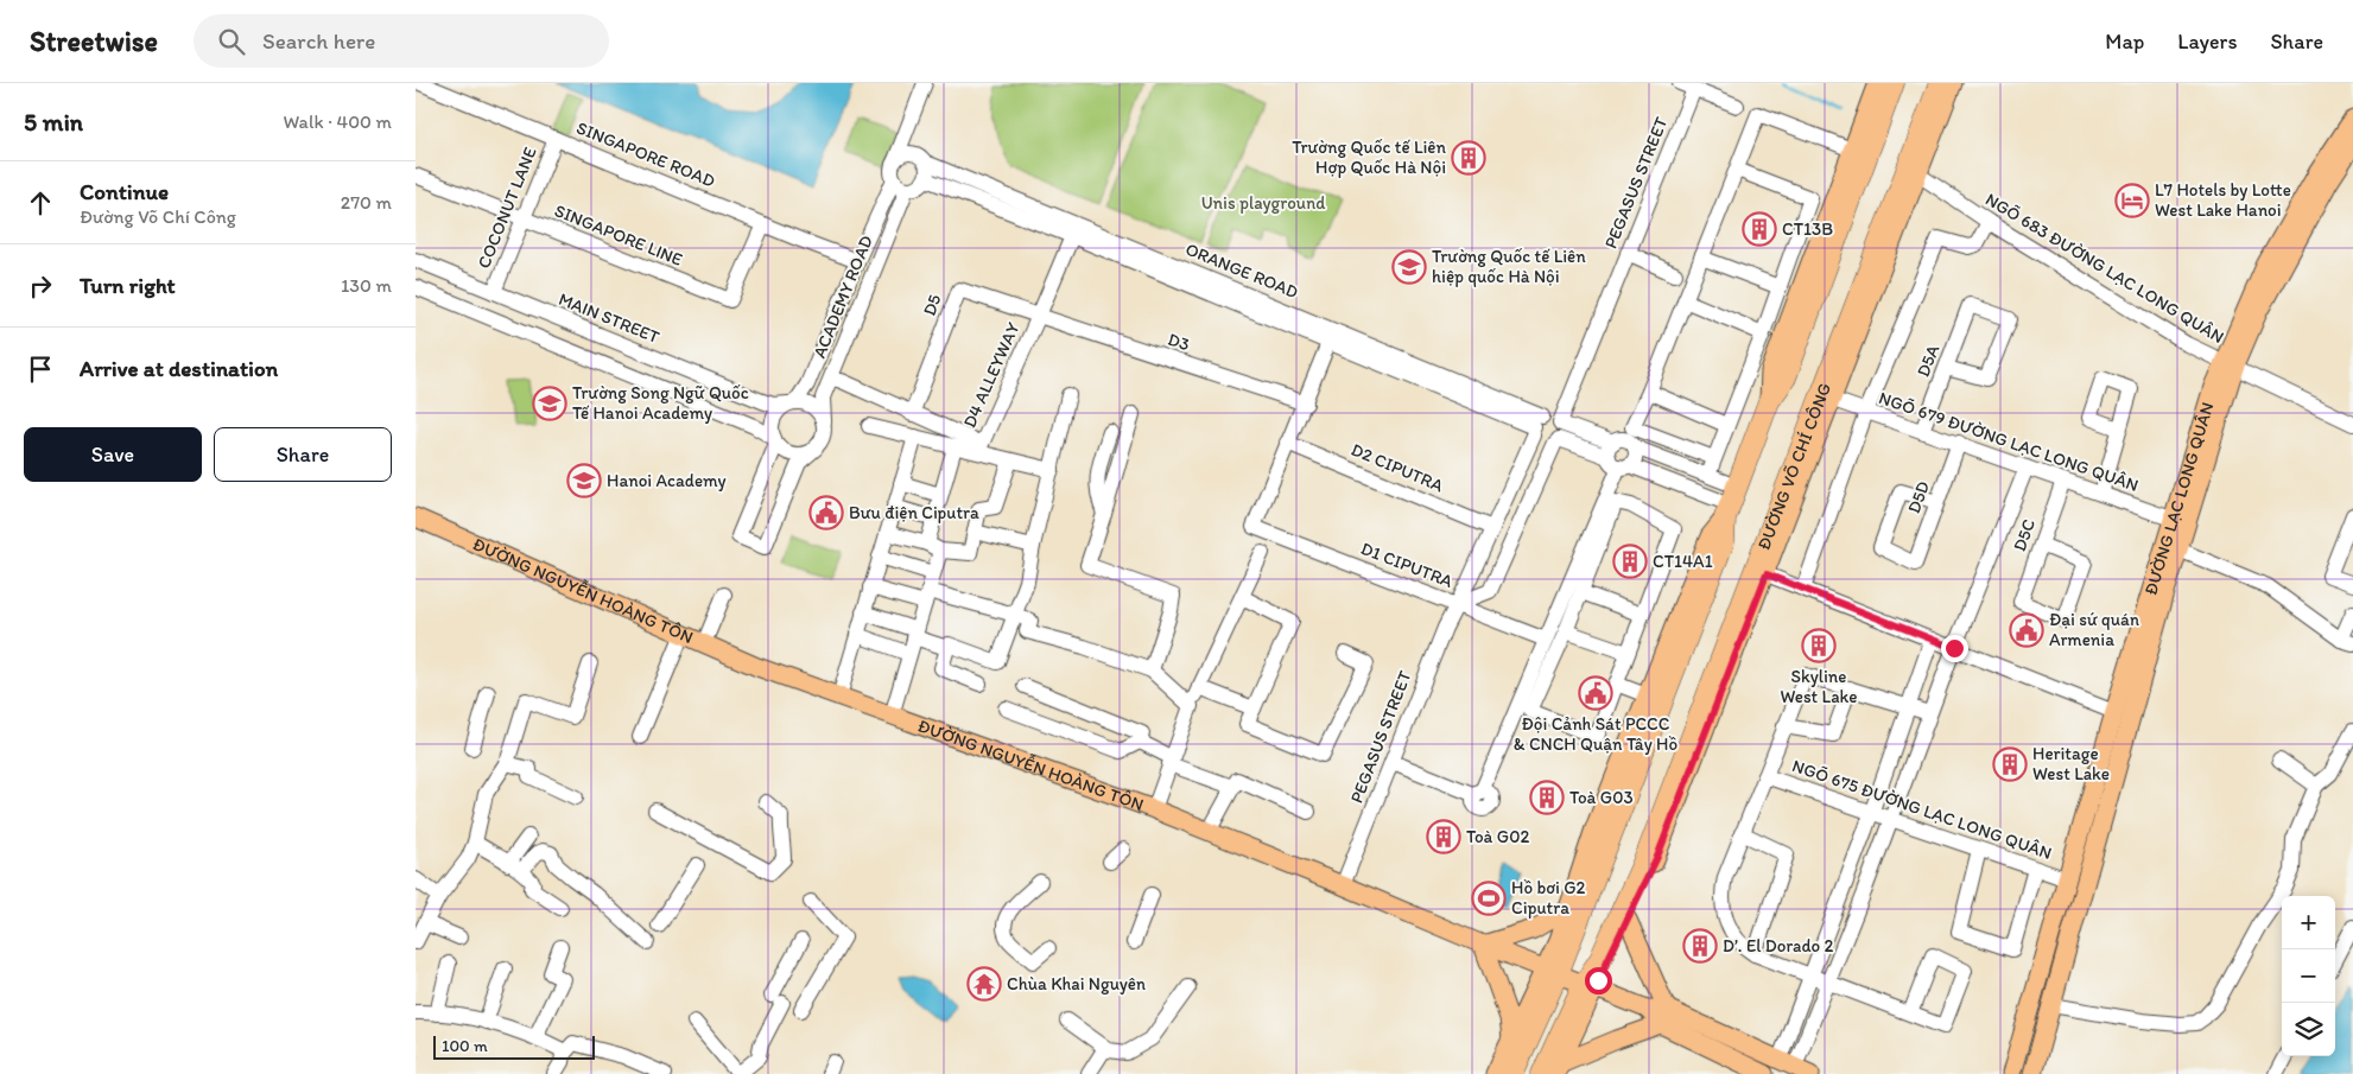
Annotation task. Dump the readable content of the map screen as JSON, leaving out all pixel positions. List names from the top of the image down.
{
  "streets": {
    "highway": ["ĐƯỜNG VÕ CHÍ CÔNG"],
    "main road": ["ĐƯỜNG LẠC LONG QUÂN", "ĐƯỜNG NGUYỄN HOÀNG TÔN"],
    "street": [
      "SINGAPORE ROAD",
      "PEGASUS STREET",
      "COCONUT LANE",
      "SINGAPORE LINE",
      "NGÕ 683 ĐƯỜNG LẠC LONG QUÂN",
      "ORANGE ROAD",
      "ACADEMY ROAD",
      "D5",
      "MAIN STREET",
      "D3",
      "D5A",
      "D4 ALLEYWAY",
      "NGÕ 679 ĐƯỜNG LẠC LONG QUÂN",
      "D2 CIPUTRA",
      "D5D",
      "D5C",
      "D1 CIPUTRA",
      "NGÕ 675 ĐƯỜNG LẠC LONG QUÂN"
    ]
  },
  "crossings": [
    ["SINGAPORE ROAD", "COCONUT LANE"],
    ["SINGAPORE ROAD", "SINGAPORE LINE"],
    ["SINGAPORE ROAD", "ACADEMY ROAD"],
    ["PEGASUS STREET", "ORANGE ROAD"],
    ["PEGASUS STREET", "D2 CIPUTRA"],
    ["PEGASUS STREET", "D1 CIPUTRA"],
    ["PEGASUS STREET", "ĐƯỜNG NGUYỄN HOÀNG TÔN"],
    ["COCONUT LANE", "SINGAPORE LINE"],
    ["COCONUT LANE", "MAIN STREET"],
    ["NGÕ 683 ĐƯỜNG LẠC LONG QUÂN", "ĐƯỜNG VÕ CHÍ CÔNG"],
    ["NGÕ 683 ĐƯỜNG LẠC LONG QUÂN", "ĐƯỜNG LẠC LONG QUÂN"],
    ["ORANGE ROAD", "ACADEMY ROAD"],
    ["ORANGE ROAD", "D4 ALLEYWAY"],
    ["ACADEMY ROAD", "MAIN STREET"],
    ["ACADEMY ROAD", "D4 ALLEYWAY"],
    ["D5", "D3"],
    ["D5", "D4 ALLEYWAY"],
    ["D3", "D4 ALLEYWAY"],
    ["D5A", "NGÕ 679 ĐƯỜNG LẠC LONG QUÂN"],
    ["NGÕ 679 ĐƯỜNG LẠC LONG QUÂN", "ĐƯỜNG VÕ CHÍ CÔNG"],
    ["NGÕ 679 ĐƯỜNG LẠC LONG QUÂN", "D5D"],
    ["NGÕ 679 ĐƯỜNG LẠC LONG QUÂN", "ĐƯỜNG LẠC LONG QUÂN"],
    ["NGÕ 679 ĐƯỜNG LẠC LONG QUÂN", "D5C"],
    ["ĐƯỜNG VÕ CHÍ CÔNG", "ĐƯỜNG NGUYỄN HOÀNG TÔN"],
    ["D2 CIPUTRA", "D1 CIPUTRA"],
    ["ĐƯỜNG LẠC LONG QUÂN", "NGÕ 675 ĐƯỜNG LẠC LONG QUÂN"]
  ],
  "parks": ["Unis playground"],
  "places": {
    "building": [
      "Trường Quốc tế Liên Hợp Quốc Hà Nội",
      "CT13B",
      "CT14A1",
      "Skyline West Lake",
      "Heritage West Lake",
      "Toà G03",
      "Toà G02",
      "D’. El Dorado 2"
    ],
    "hotel": ["L7 Hotels by Lotte West Lake Hanoi"],
    "school or university": ["Trường Quốc tế Liên hiệp quốc Hà Nội", "Trường Song Ngữ Quốc Tế Hanoi Academy", "Hanoi Academy"],
    "public building": ["Bưu điện Ciputra", "Đại sứ quán Armenia", "Đội Cảnh Sát PCCC & CNCH Quận Tây Hồ"],
    "sports": ["Hồ bơi G2 Ciputra"],
    "temple": ["Chùa Khai Nguyên"]
  },
  "scale_bar": "100 m",
  "page": {
    "header": "Streetwise",
    "search": "Search here",
    "nav": ["Map", "Layers", "Share"],
    "heading": ["5 min", "Walk · 400 m"],
    "list": [
      ["Continue", "Đường Võ Chí Công", "270 m"],
      ["Turn right", "130 m"],
      "Arrive at destination"
    ],
    "buttons": ["Save", "Share"],
    "map_buttons": ["+", "−"],
    "scale": "100 m"
  }
}
